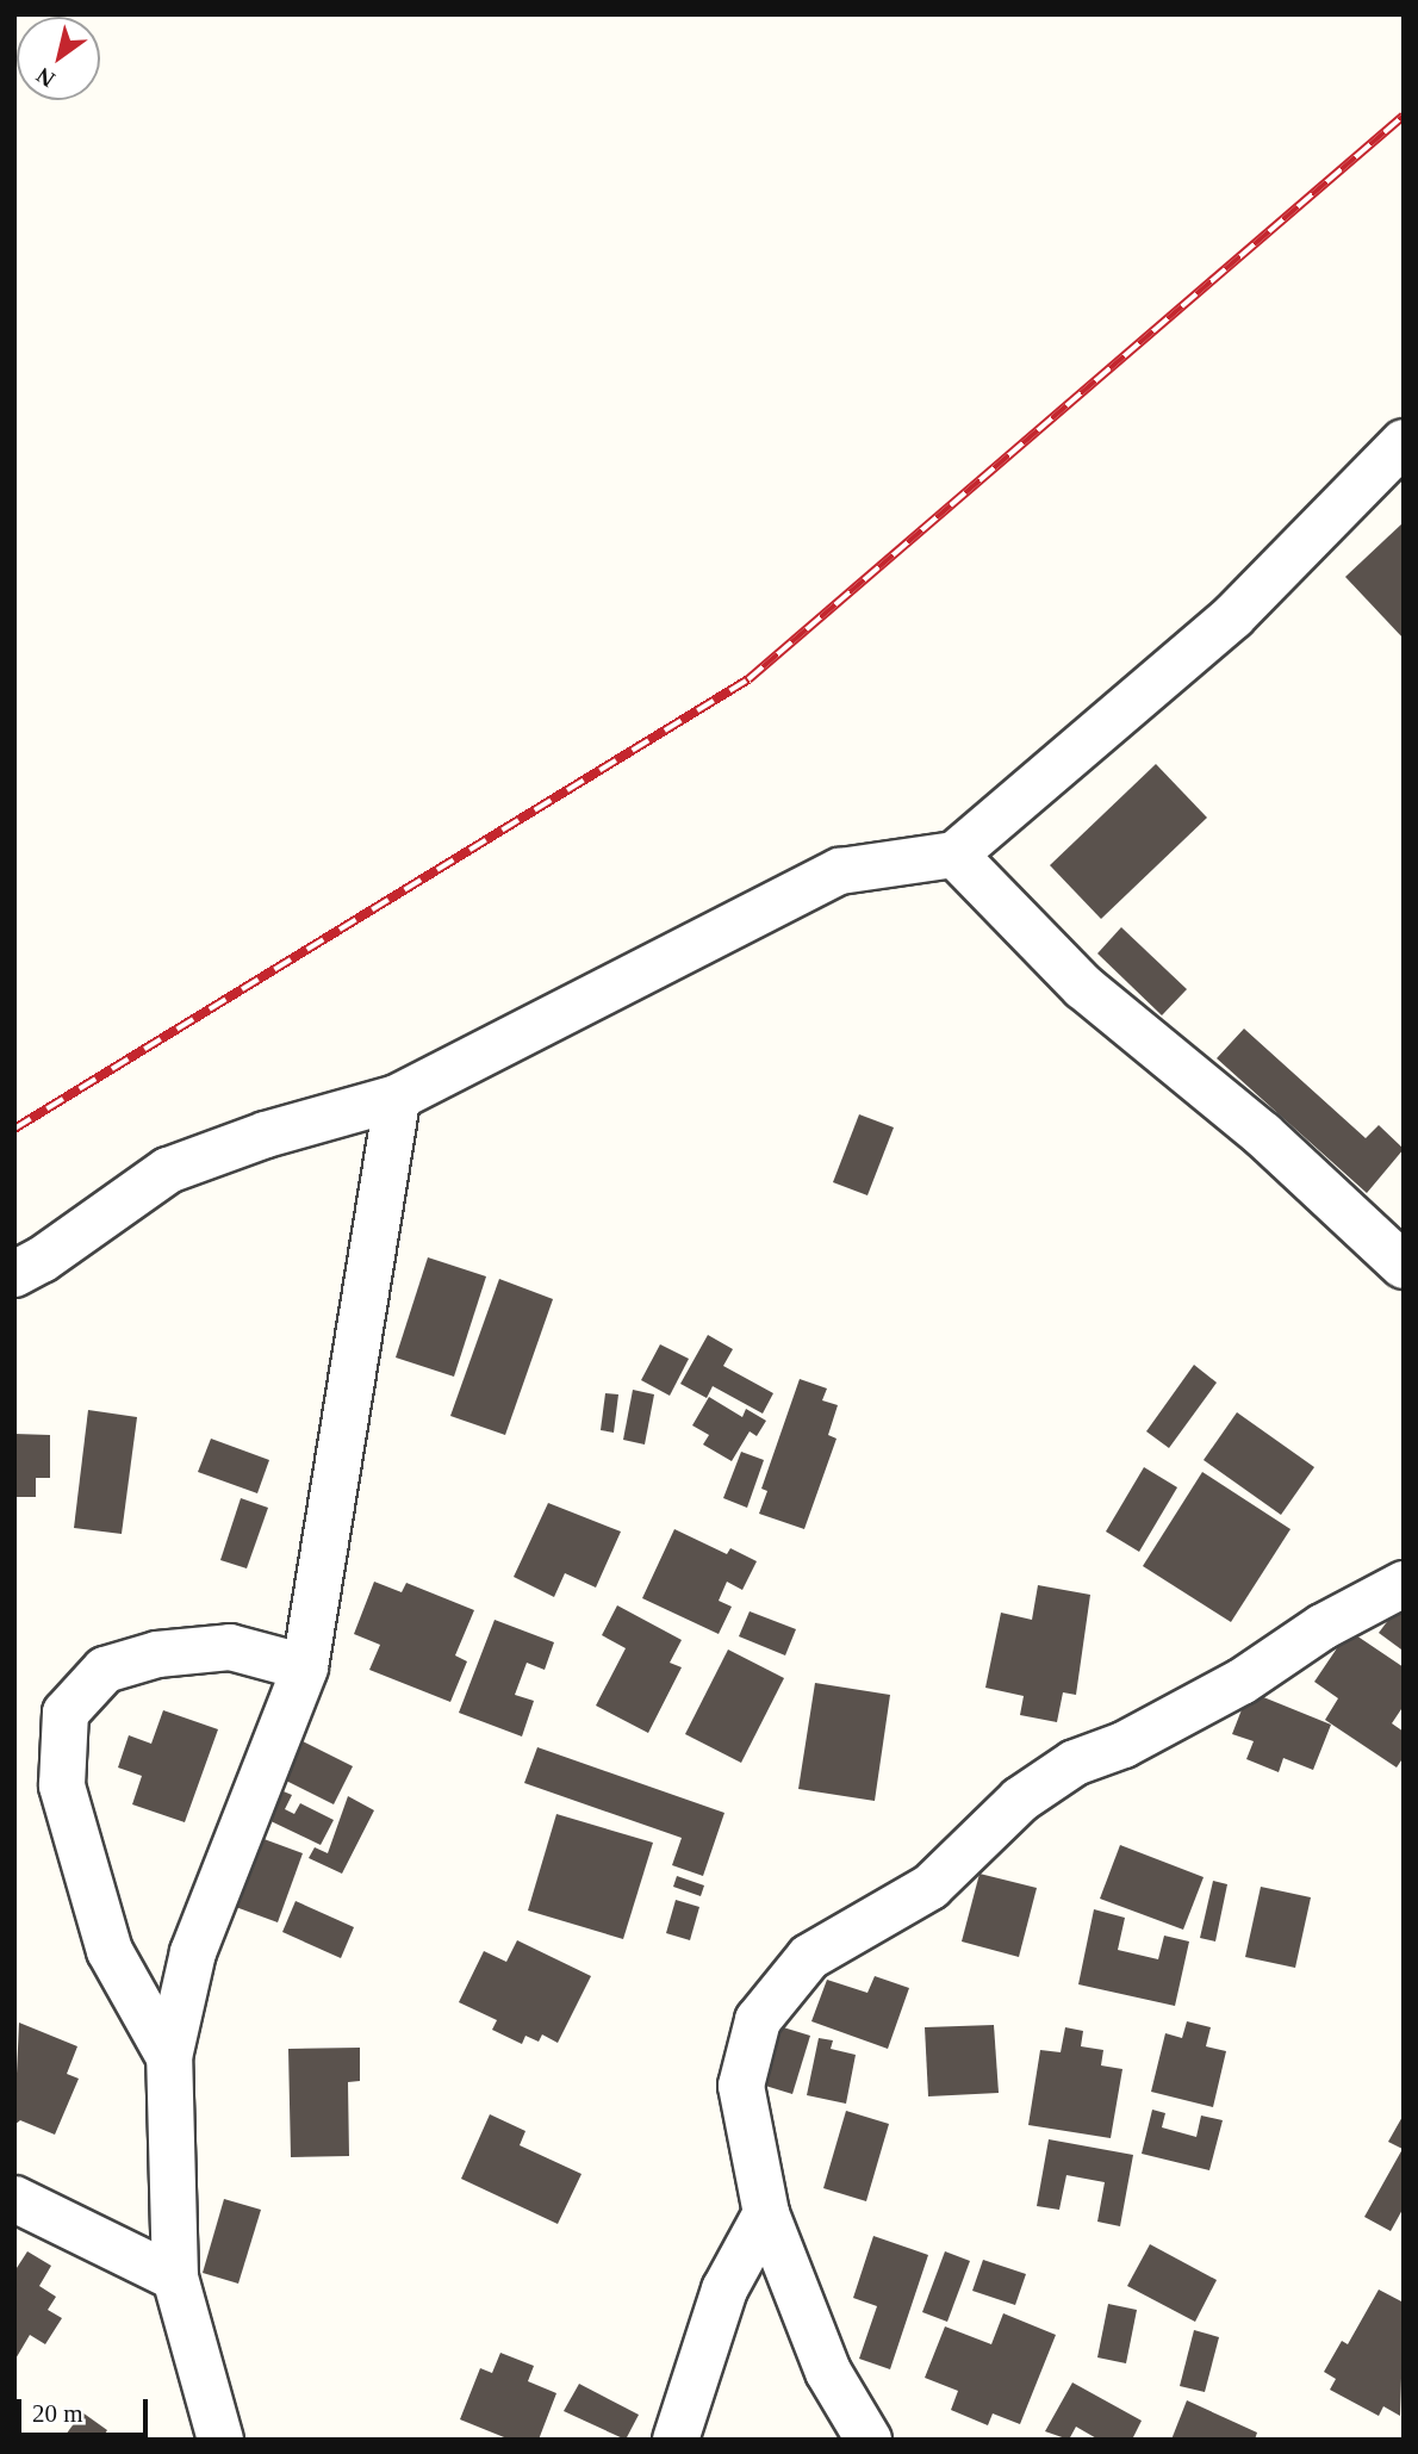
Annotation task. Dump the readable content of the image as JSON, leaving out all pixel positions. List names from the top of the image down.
{
  "scale_bar": "20 m",
  "north": "bottom left"
}
